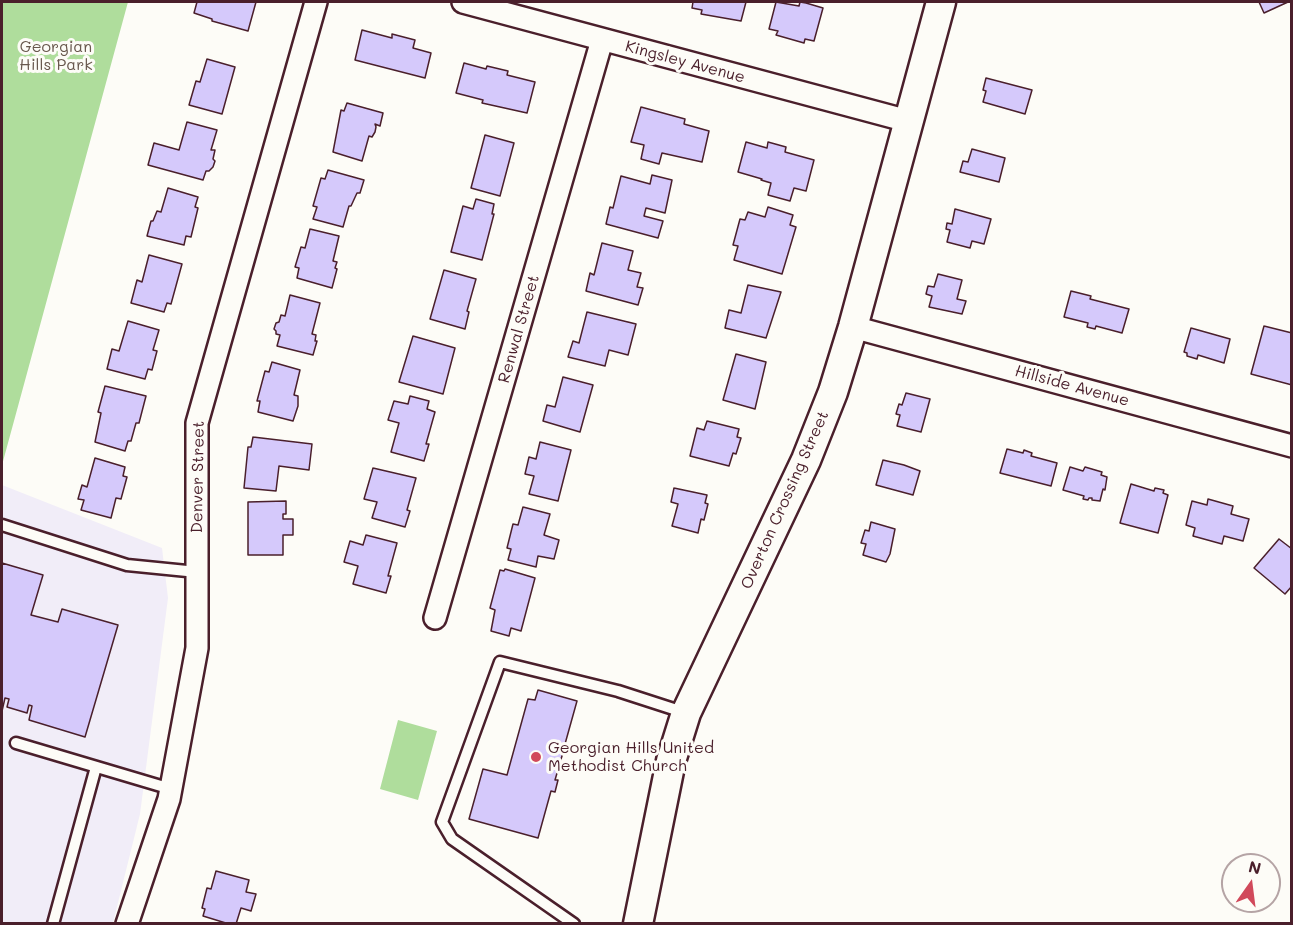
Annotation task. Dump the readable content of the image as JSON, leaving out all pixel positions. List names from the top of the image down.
{
  "streets": {
    "street": [
      "Kingsley Avenue",
      "Renwal Street",
      "Hillside Avenue",
      "Denver Street",
      "Overton Crossing Street"
    ]
  },
  "crossings": [
    ["Kingsley Avenue", "Renwal Street"],
    ["Kingsley Avenue", "Overton Crossing Street"],
    ["Hillside Avenue", "Overton Crossing Street"]
  ],
  "parks": ["Georgian Hills Park"],
  "places": ["Georgian Hills United Methodist Church"],
  "north": "top"
}
